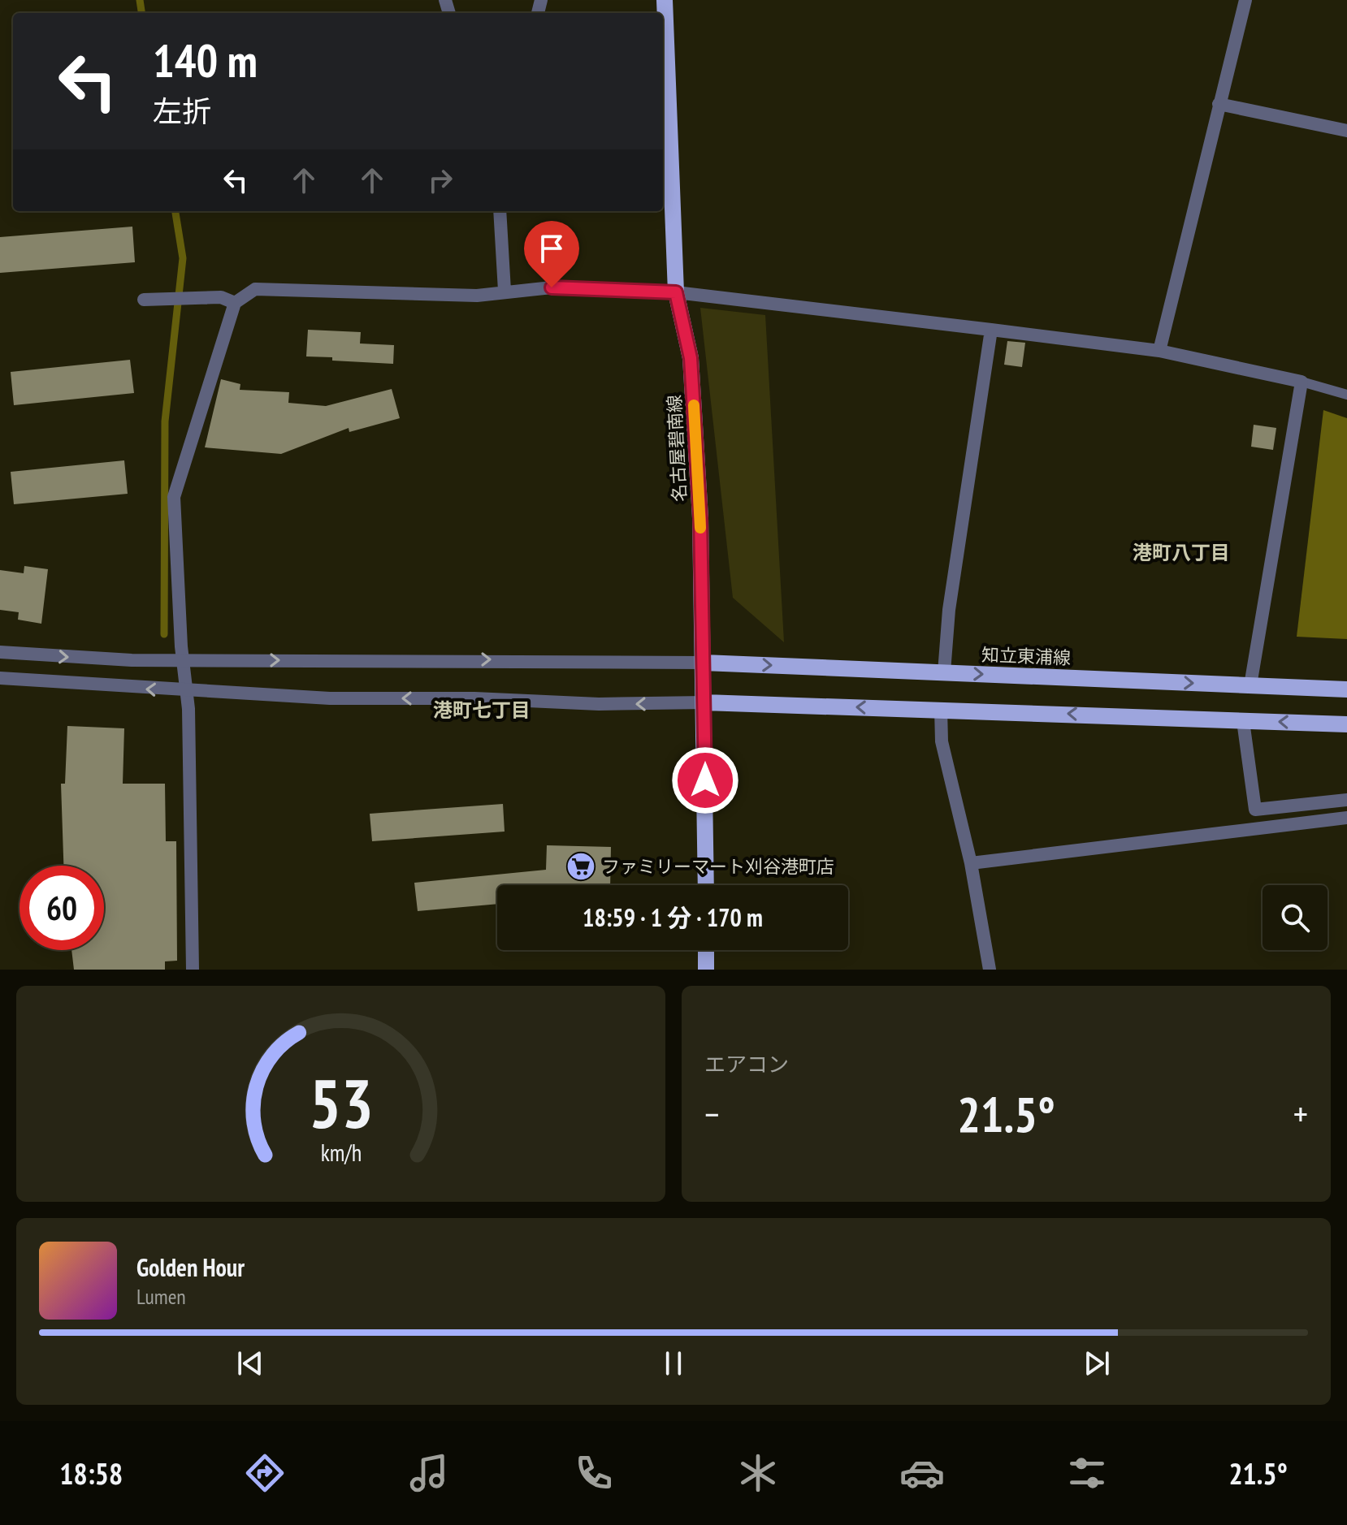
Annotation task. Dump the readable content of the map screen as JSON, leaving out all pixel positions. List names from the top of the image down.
{
  "streets": {
    "main road": ["名古屋碧南線", "知立東浦線"]
  },
  "crossings": [
    ["名古屋碧南線", "知立東浦線"]
  ],
  "districts": ["港町八丁目", "港町七丁目"],
  "places": {
    "supermarket": ["ファミリーマート刈谷港町店"]
  },
  "page": {
    "turn": ["140 m", "左折"],
    "limit": "60",
    "trip": "18:59 · 1 分 · 170 m",
    "tile": "エアコン",
    "heat": ["−", "21.5°", "+"],
    "song": ["Golden Hour", "Lumen"],
    "tabs": ["18:58", "21.5°"],
    "gauge": ["53", "km/h"]
  }
}
